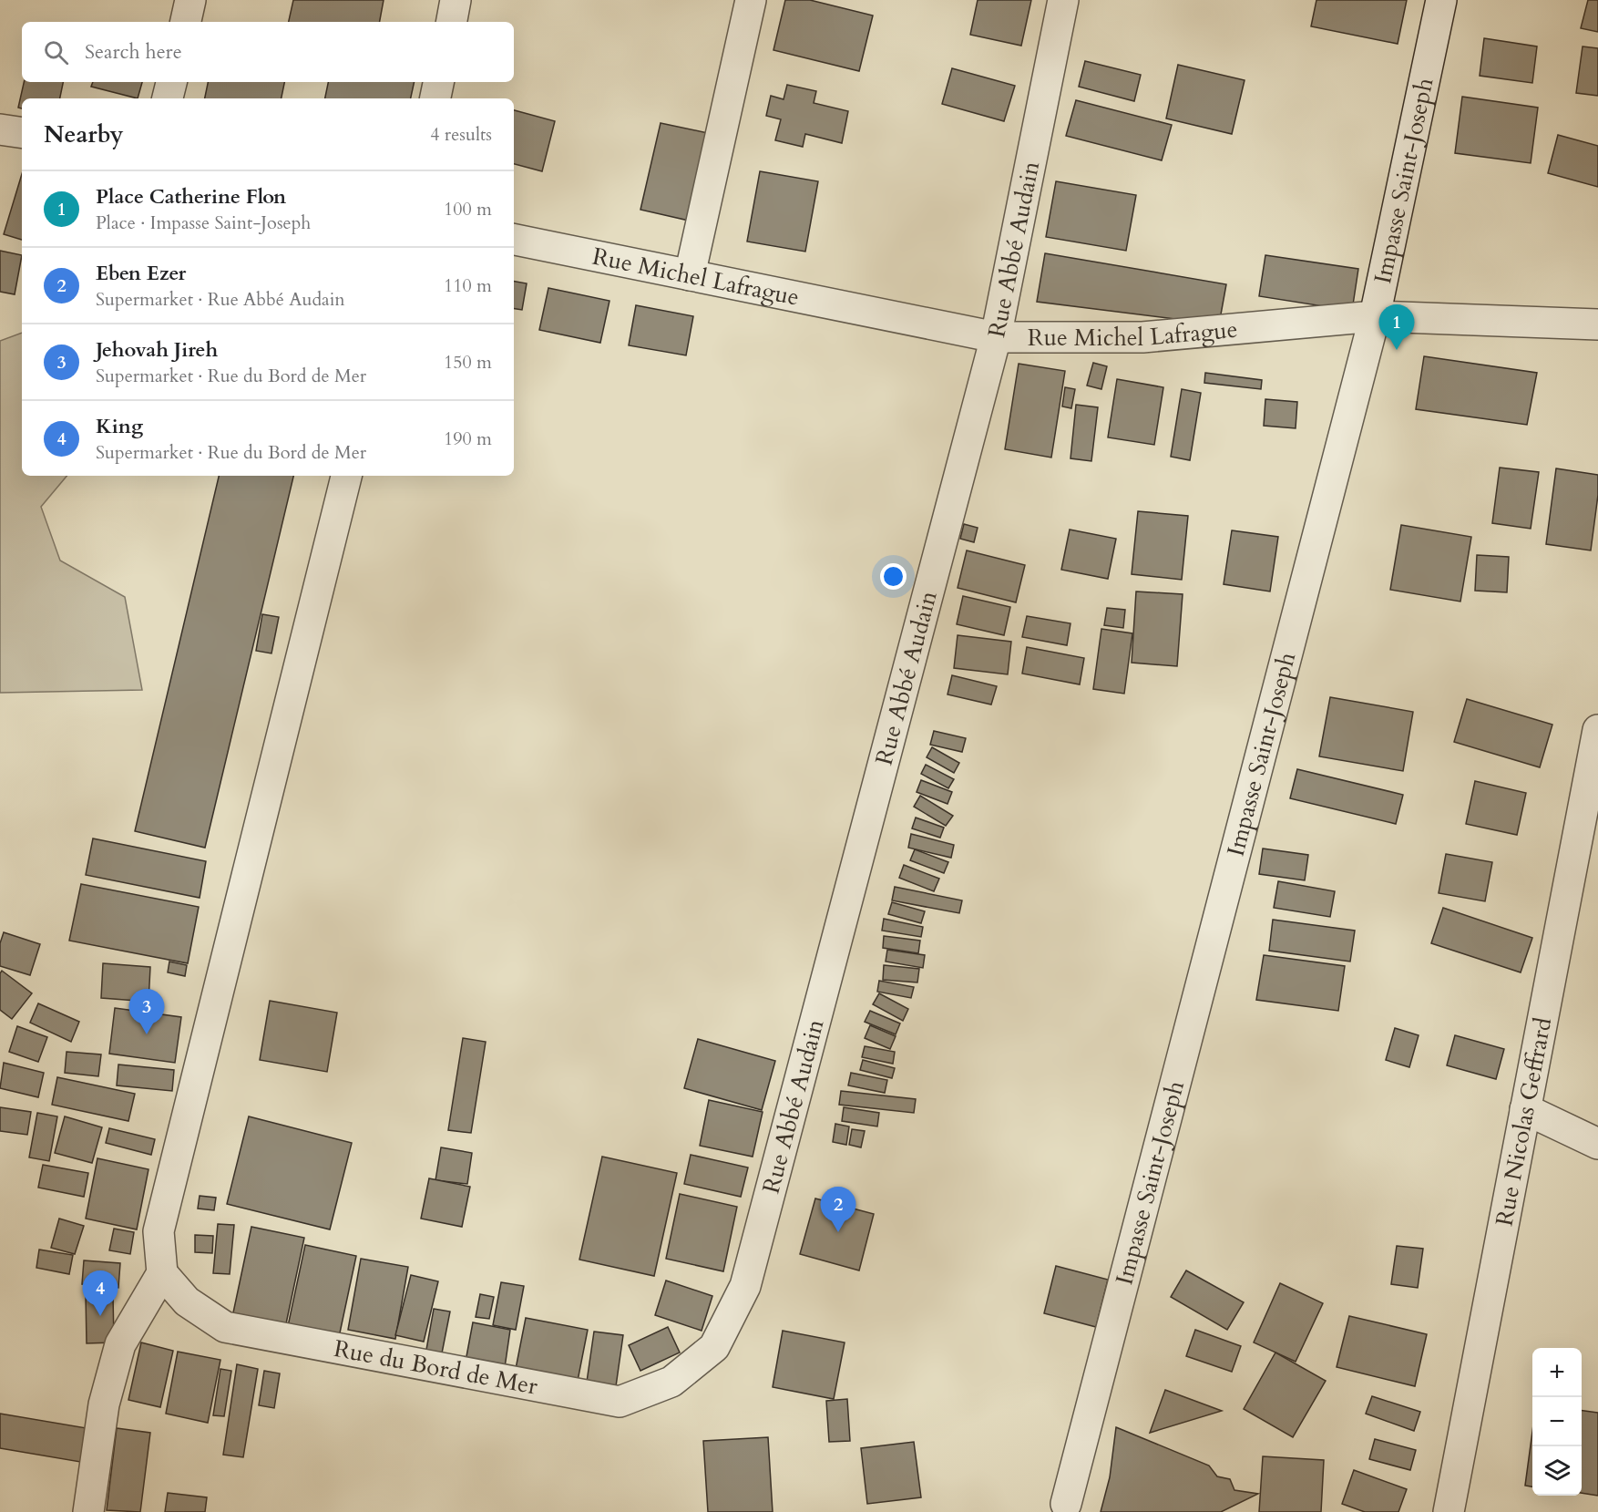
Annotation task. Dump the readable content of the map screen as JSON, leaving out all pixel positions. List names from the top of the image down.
{
  "streets": {
    "street": [
      "Impasse Saint-Joseph",
      "Rue Abbé Audain",
      "Rue Michel Lafrague",
      "Rue Nicolas Geffrard",
      "Rue du Bord de Mer"
    ]
  },
  "crossings": [
    ["Impasse Saint-Joseph", "Rue Michel Lafrague"],
    ["Rue Abbé Audain", "Rue Michel Lafrague"],
    ["Rue Abbé Audain", "Rue du Bord de Mer"]
  ],
  "page": {
    "search": "Search here",
    "heading": ["Nearby", "4 results"],
    "list": [
      {
        "mark": "1",
        "name": "Place Catherine Flon",
        "note": "Place · Impasse Saint-Joseph",
        "value": "100 m"
      },
      {
        "mark": "2",
        "name": "Eben Ezer",
        "note": "Supermarket · Rue Abbé Audain",
        "value": "110 m"
      },
      {
        "mark": "3",
        "name": "Jehovah Jireh",
        "note": "Supermarket · Rue du Bord de Mer",
        "value": "150 m"
      },
      {
        "mark": "4",
        "name": "King",
        "note": "Supermarket · Rue du Bord de Mer",
        "value": "190 m"
      }
    ],
    "pins": [
      "1",
      "3",
      "2",
      "4"
    ],
    "map_buttons": ["+", "−"]
  }
}
